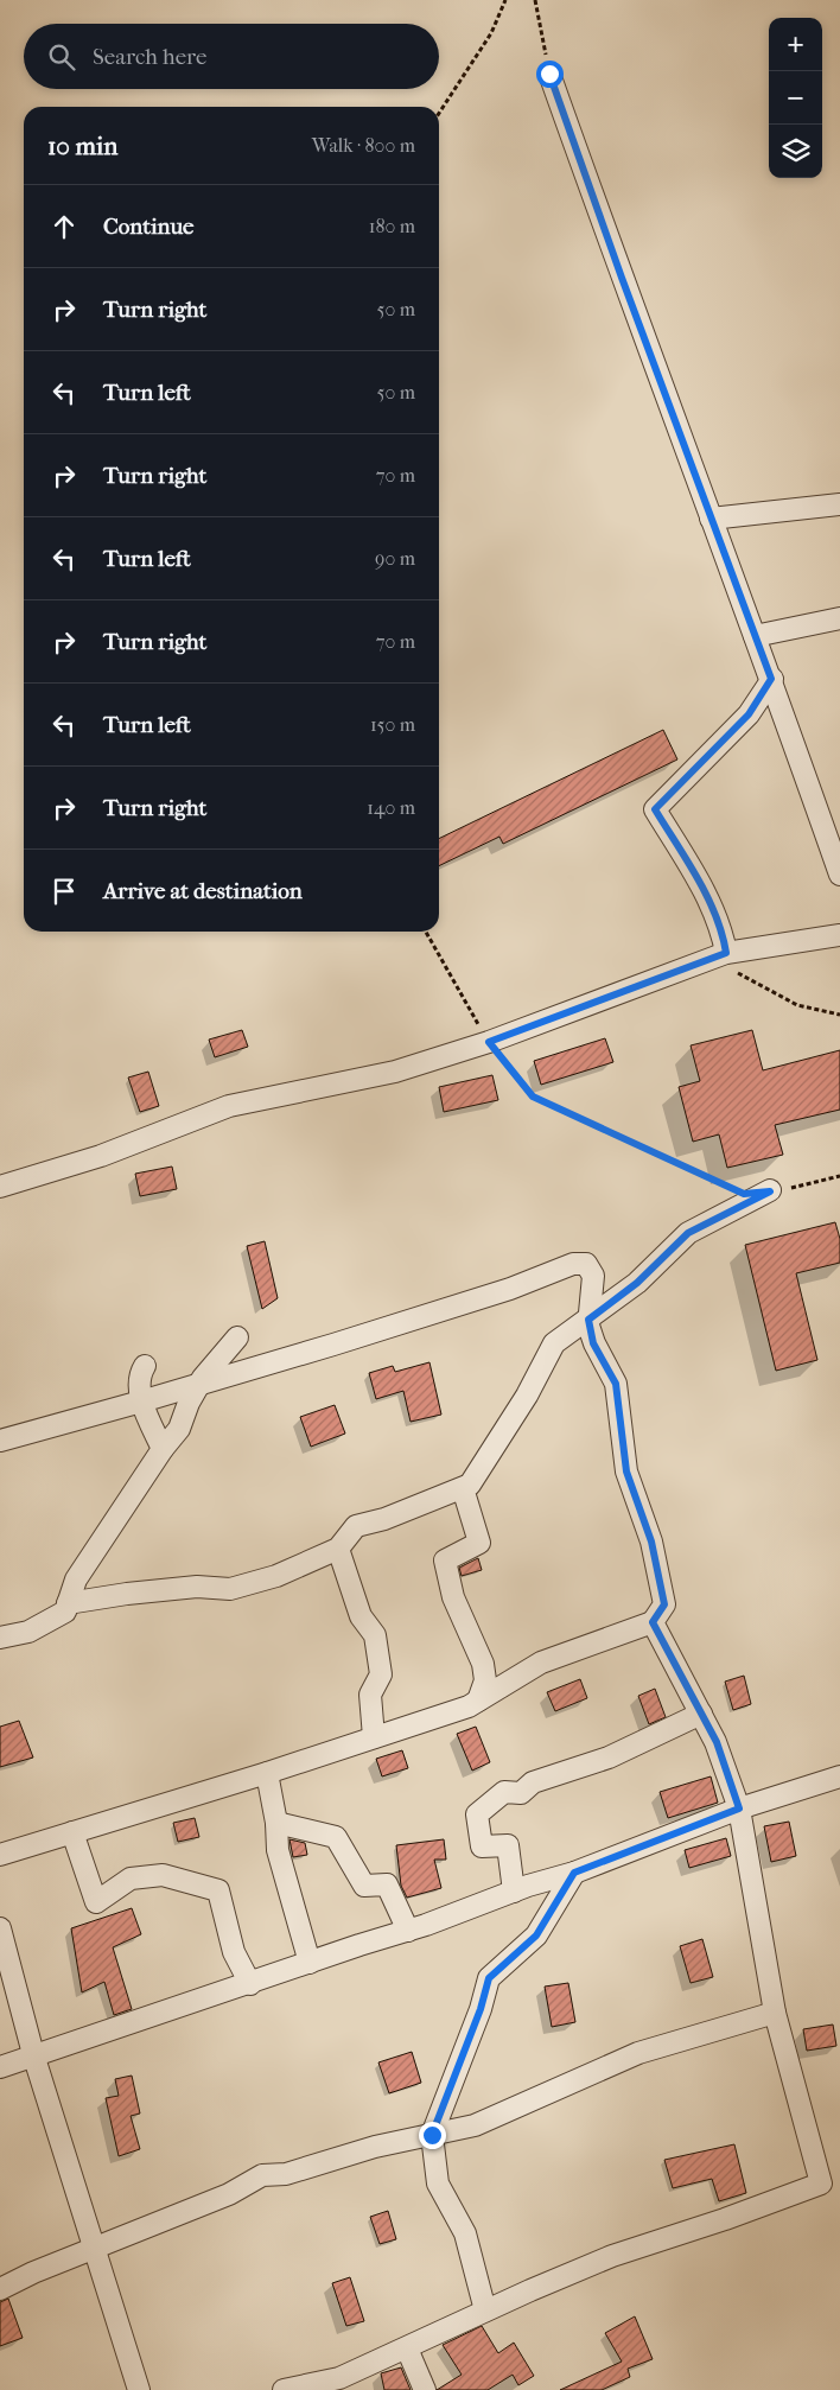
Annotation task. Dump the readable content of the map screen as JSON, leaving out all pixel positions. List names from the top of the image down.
{
  "page": {
    "map_buttons": ["+", "−"],
    "search": "Search here",
    "heading": ["10 min", "Walk · 800 m"],
    "list": [
      ["Continue", "180 m"],
      ["Turn right", "50 m"],
      ["Turn left", "50 m"],
      ["Turn right", "70 m"],
      ["Turn left", "90 m"],
      ["Turn right", "70 m"],
      ["Turn left", "150 m"],
      ["Turn right", "140 m"],
      "Arrive at destination"
    ]
  }
}
